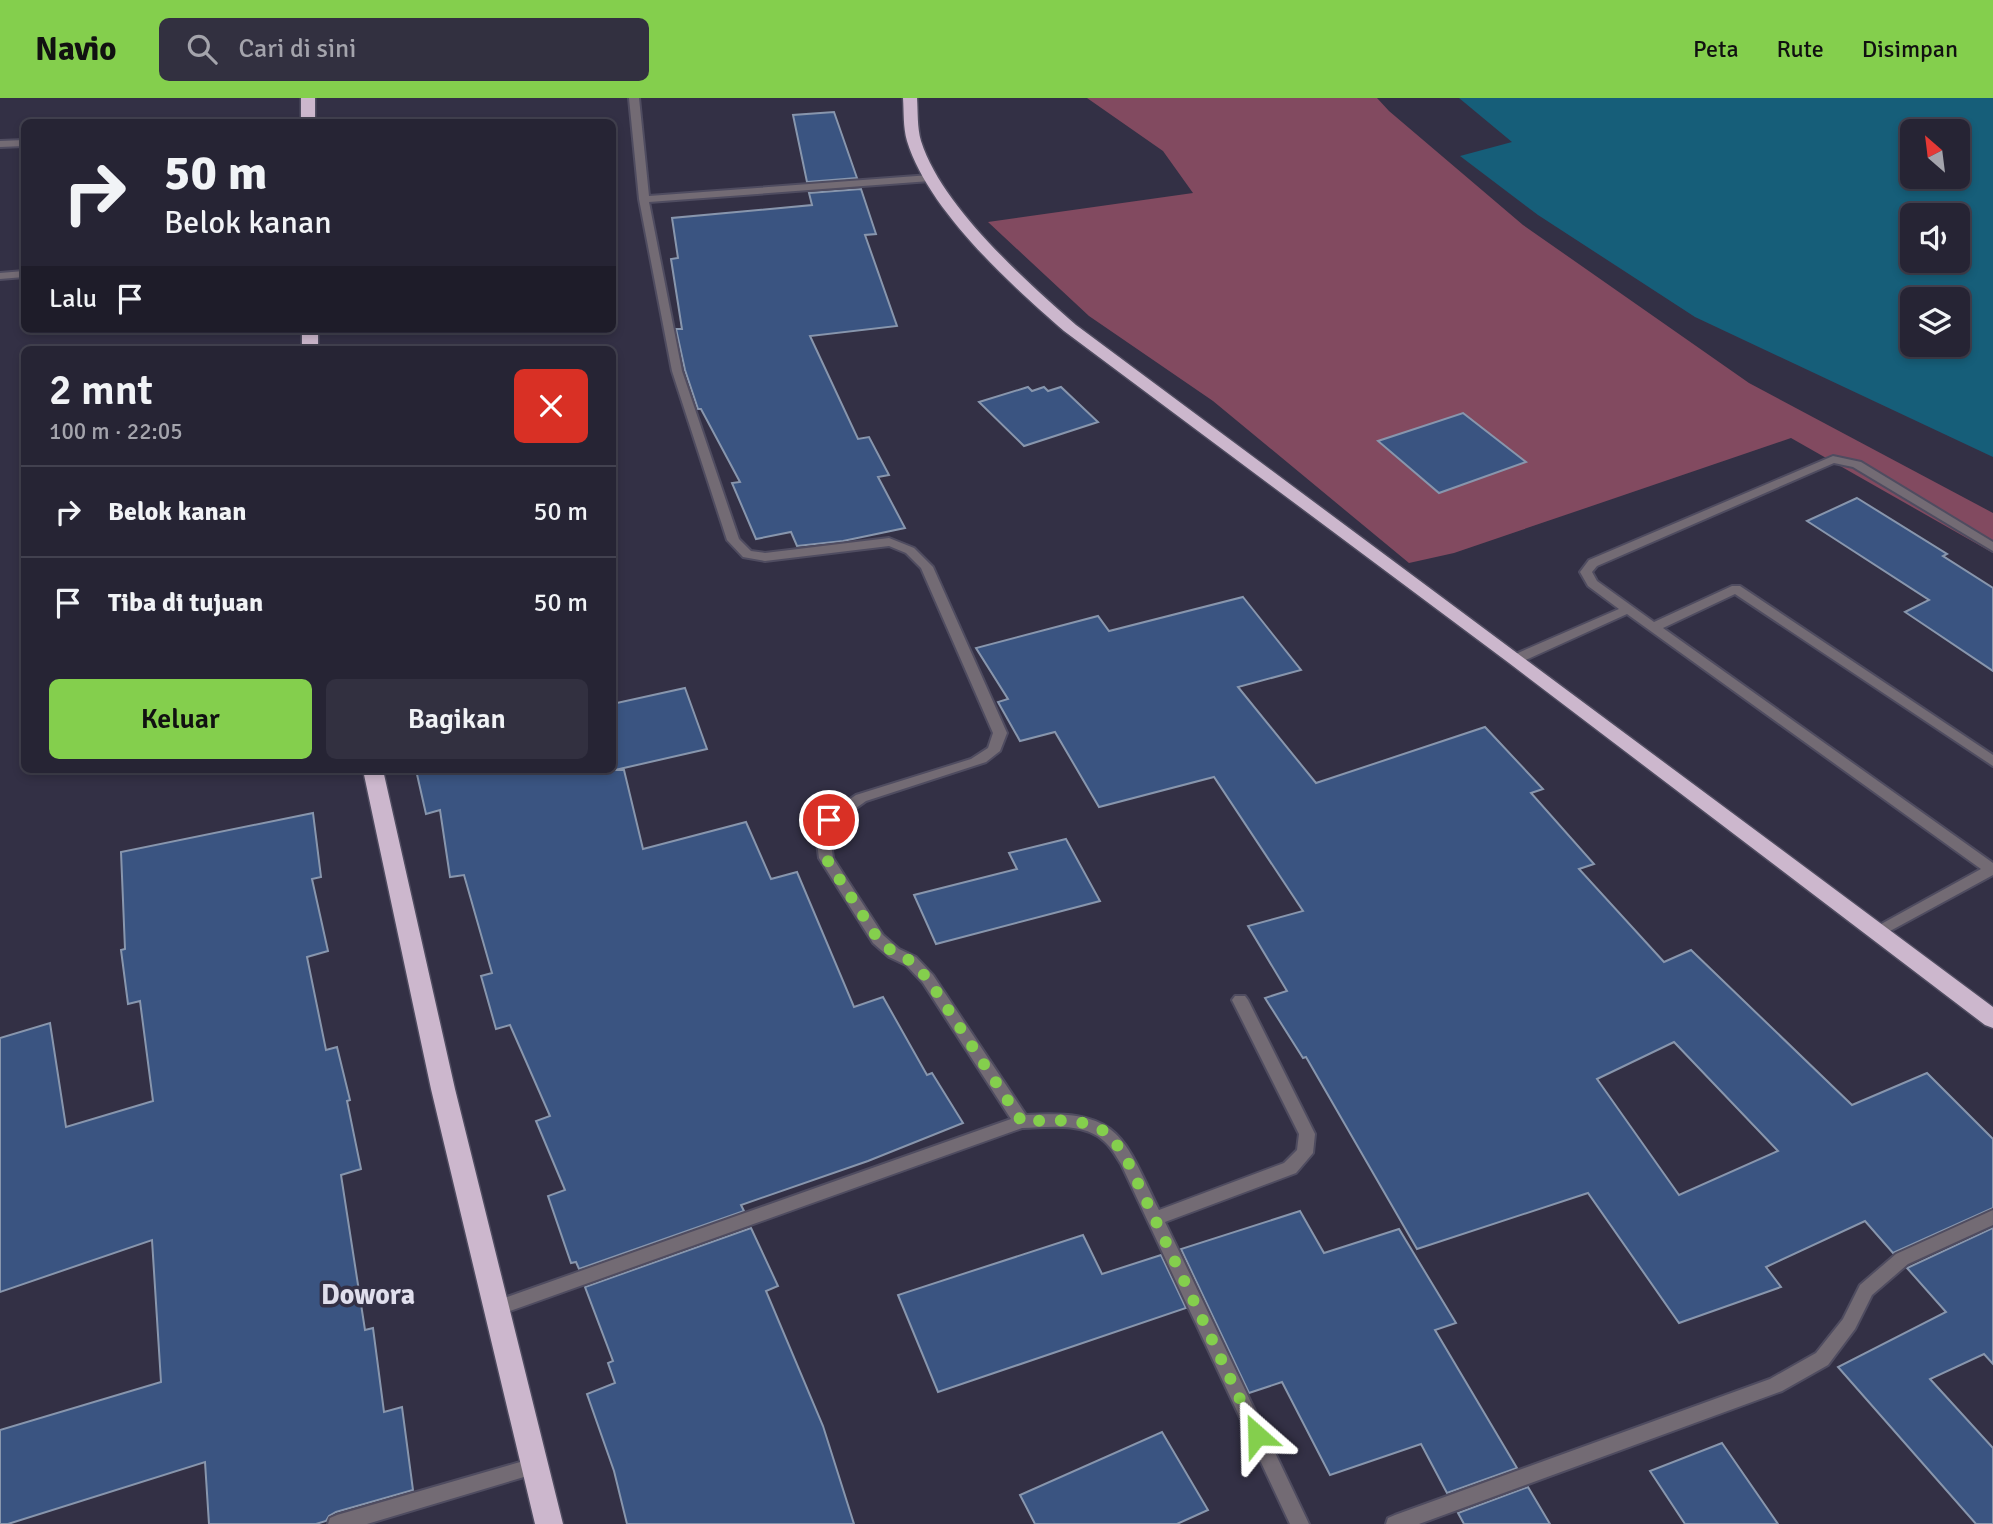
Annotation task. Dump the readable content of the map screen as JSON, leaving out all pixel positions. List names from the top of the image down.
{
  "districts": ["Dowora"],
  "north": "top left",
  "page": {
    "header": "Navio",
    "search": "Cari di sini",
    "nav": ["Peta", "Rute", "Disimpan"],
    "turn": ["50 m", "Belok kanan"],
    "then": "Lalu",
    "heading": ["2 mnt", "100 m · 22:05"],
    "list": [
      {
        "name": "Belok kanan",
        "value": "50 m"
      },
      {
        "name": "Tiba di tujuan",
        "value": "50 m"
      }
    ],
    "buttons": ["Keluar", "Bagikan"]
  }
}
